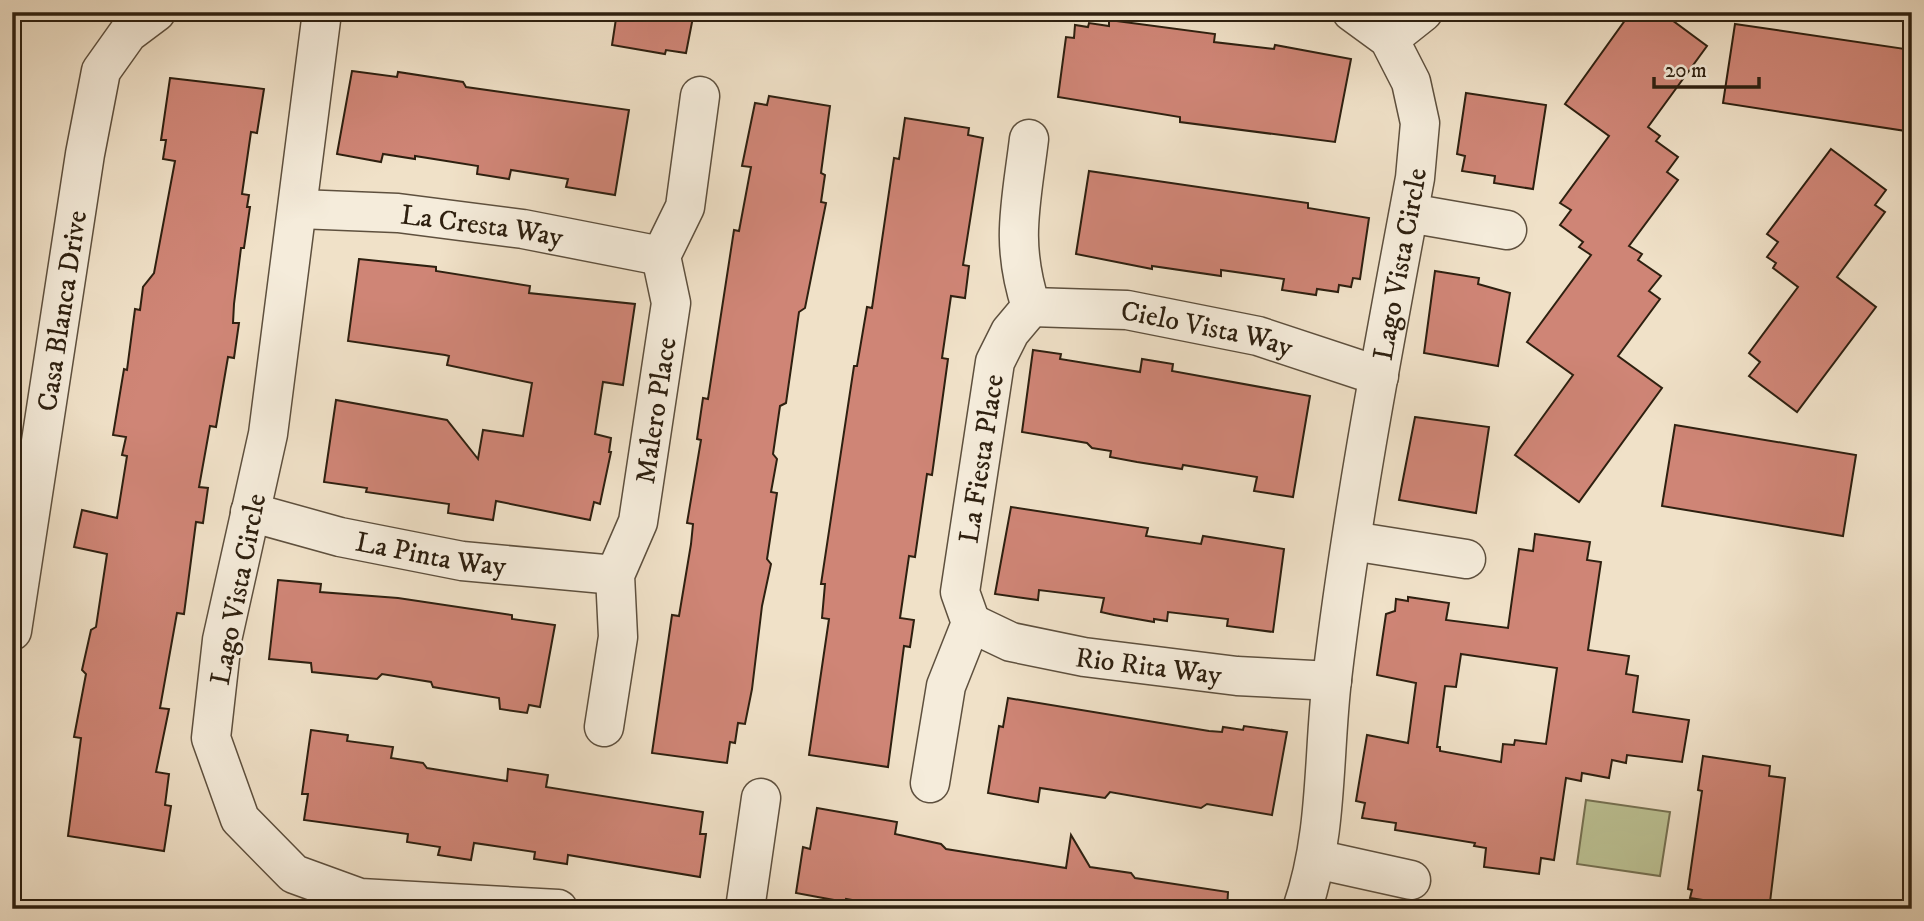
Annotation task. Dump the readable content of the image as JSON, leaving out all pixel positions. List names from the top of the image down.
{
  "streets": {
    "street": [
      "La Cresta Way",
      "Lago Vista Circle",
      "Casa Blanca Drive",
      "Cielo Vista Way",
      "Malero Place",
      "La Fiesta Place",
      "La Pinta Way",
      "Rio Rita Way"
    ]
  },
  "crossings": [
    ["La Cresta Way", "Lago Vista Circle"],
    ["La Cresta Way", "Malero Place"],
    ["Lago Vista Circle", "Cielo Vista Way"],
    ["Lago Vista Circle", "La Pinta Way"],
    ["Lago Vista Circle", "Rio Rita Way"],
    ["Cielo Vista Way", "La Fiesta Place"],
    ["Malero Place", "La Pinta Way"],
    ["La Fiesta Place", "Rio Rita Way"]
  ],
  "scale_bar": "20 m"
}
